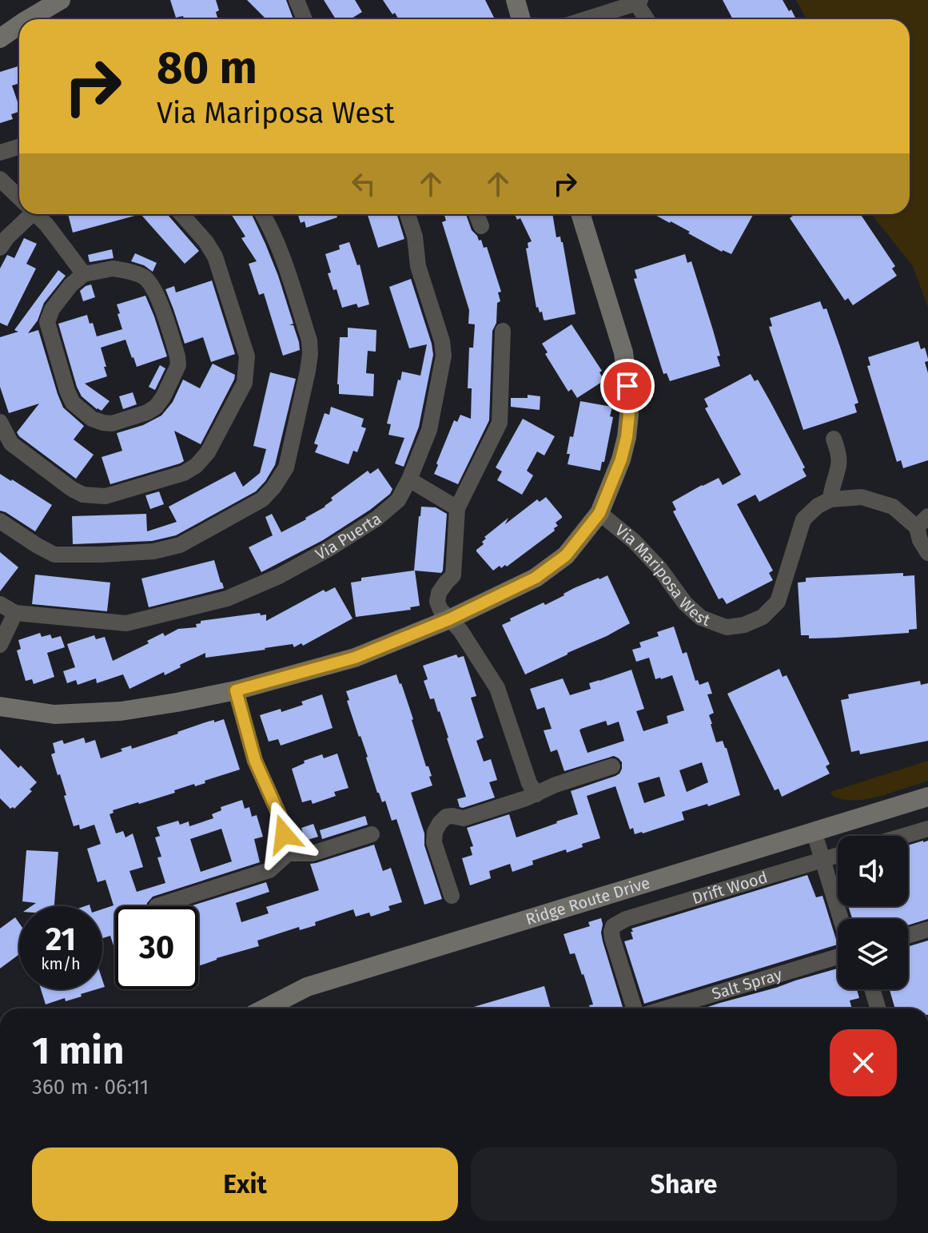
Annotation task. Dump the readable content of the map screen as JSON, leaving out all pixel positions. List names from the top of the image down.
{
  "streets": {
    "street": [
      "Via Puerta",
      "Via Mariposa West",
      "Drift Wood",
      "Ridge Route Drive",
      "Salt Spray"
    ]
  },
  "page": {
    "turn": ["80 m", "Via Mariposa West"],
    "speed": "21 km/h",
    "limit": "30",
    "heading": ["1 min", "360 m · 06:11"],
    "buttons": ["Exit", "Share"]
  }
}
